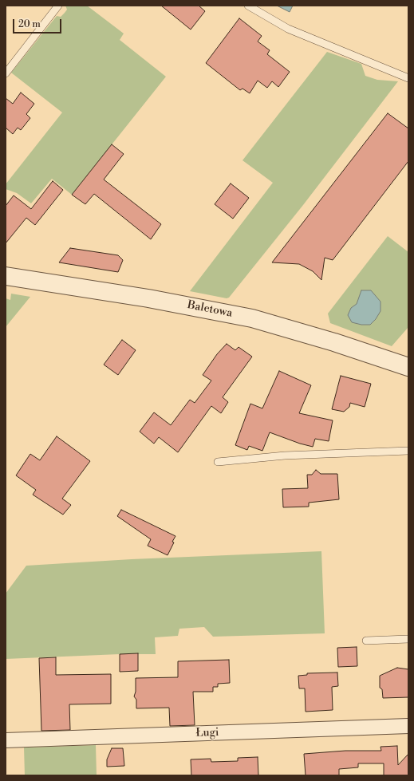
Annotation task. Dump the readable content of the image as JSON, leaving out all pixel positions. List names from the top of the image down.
{
  "streets": {
    "street": ["Baletowa", "Ługi"]
  },
  "scale_bar": "20 m"
}
